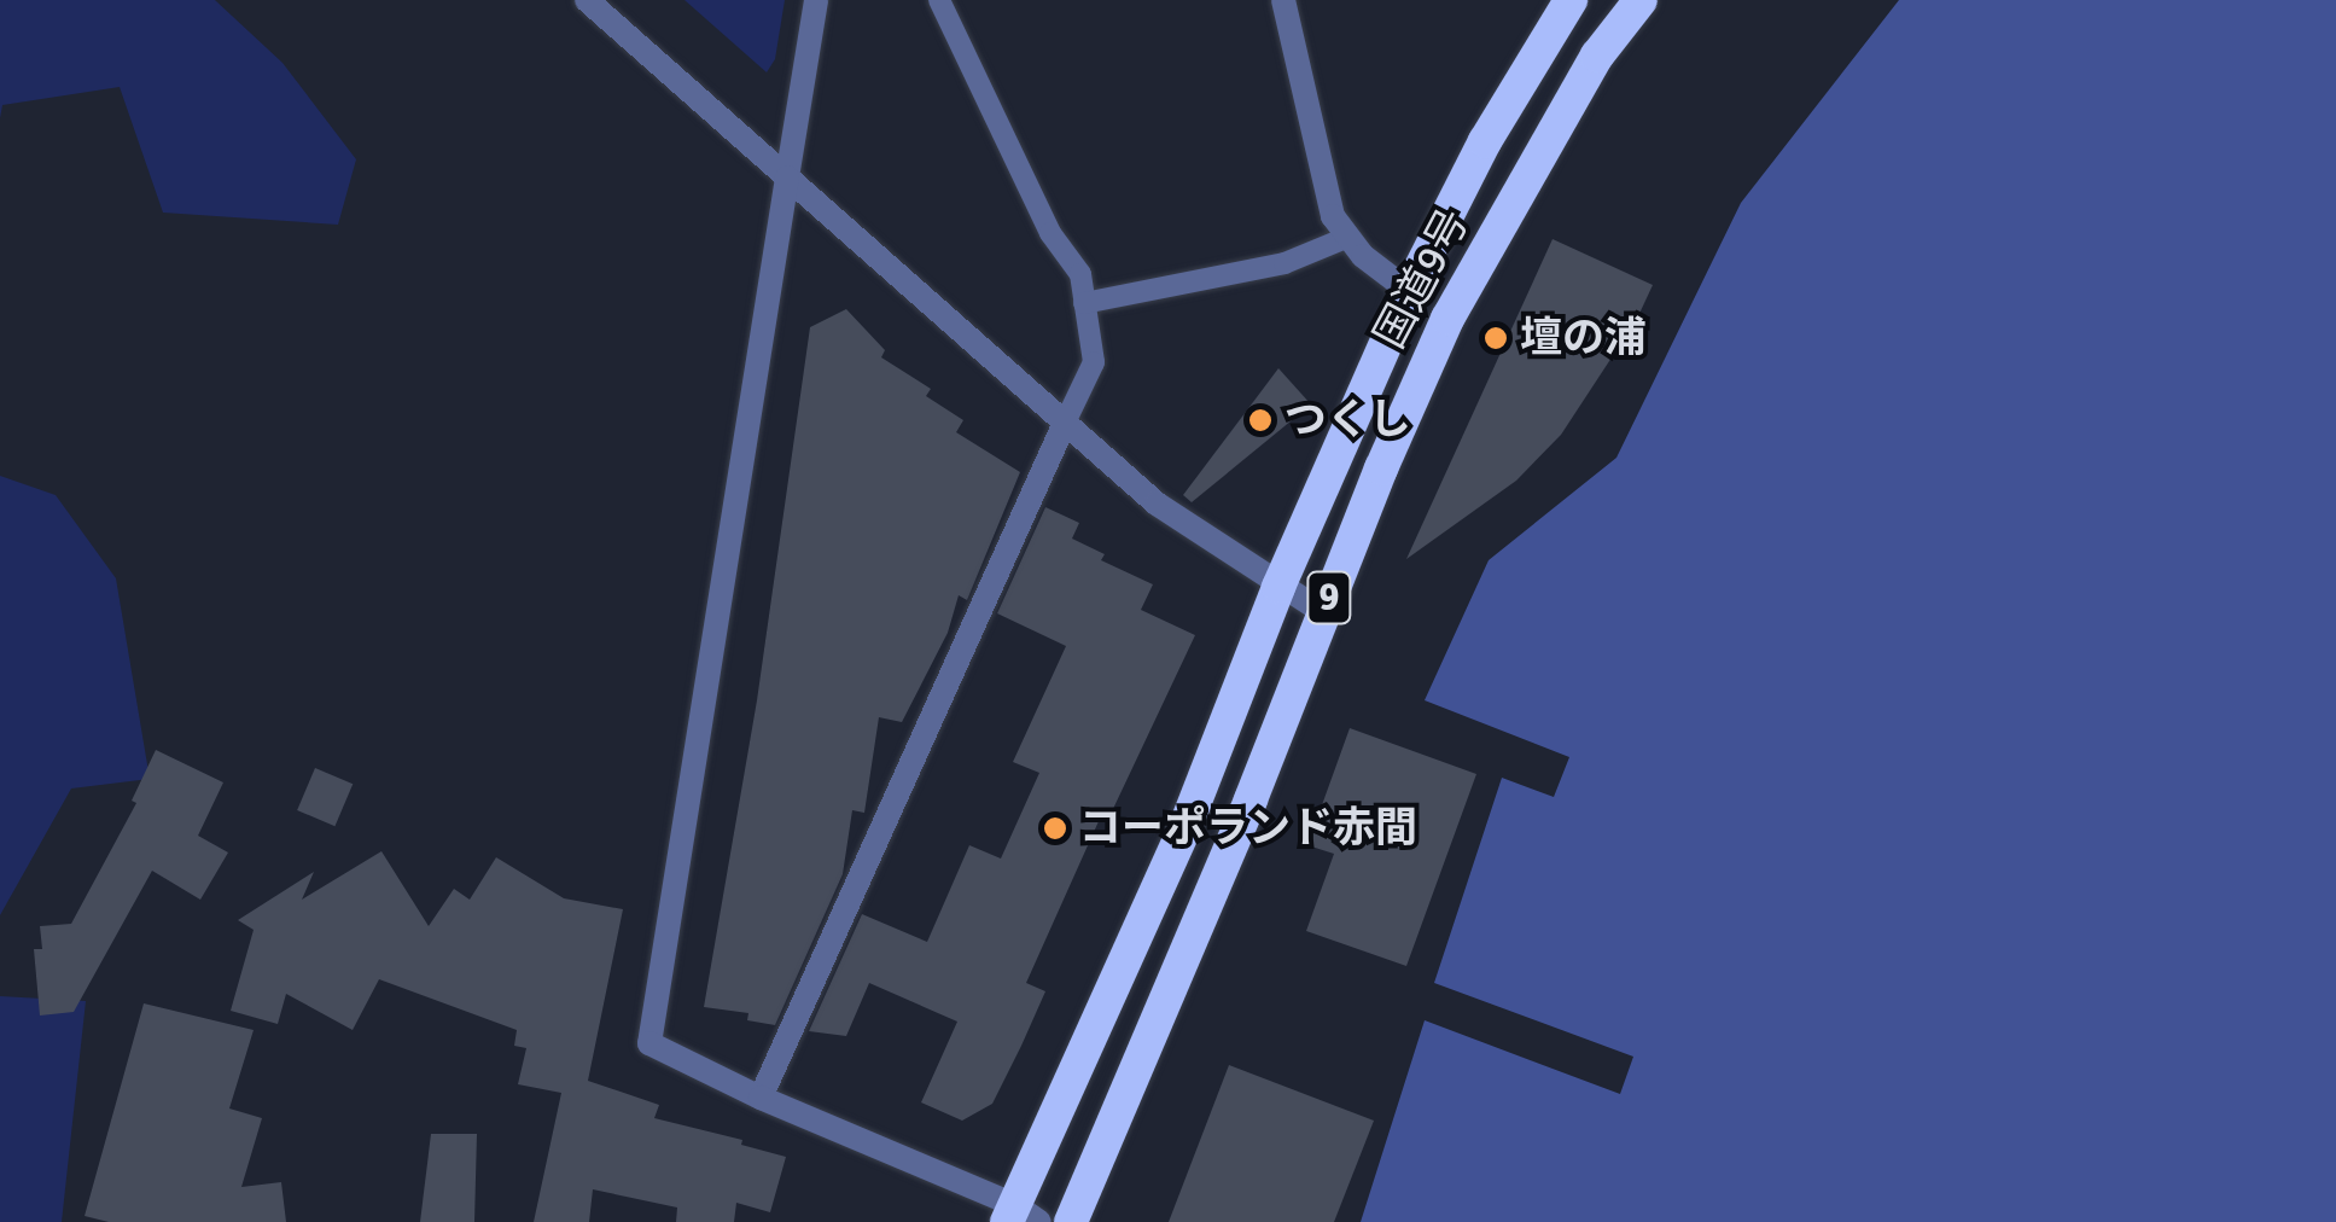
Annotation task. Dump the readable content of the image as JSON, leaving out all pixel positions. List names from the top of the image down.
{
  "streets": {
    "highway": ["国道9号", "9"]
  },
  "places": ["壇の浦", "つくし", "コーポランド赤間"]
}
